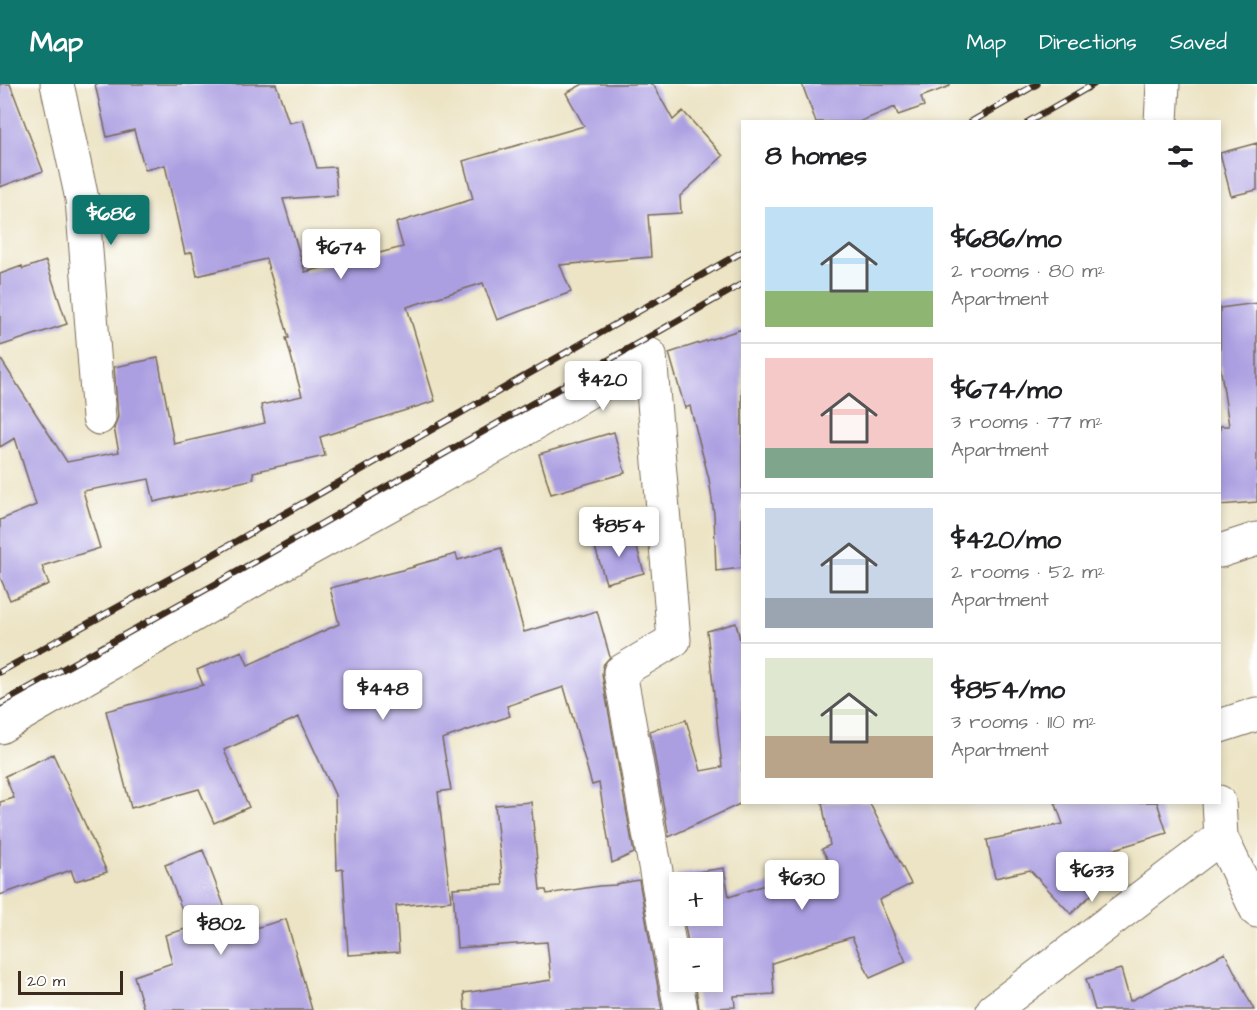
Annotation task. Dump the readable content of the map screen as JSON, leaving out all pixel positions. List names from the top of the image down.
{
  "scale_bar": "20 m",
  "page": {
    "header": "Map",
    "nav": ["Map", "Directions", "Saved"],
    "heading": "8 homes",
    "list": [
      {
        "name": "$686/mo",
        "note": "2 rooms · 80 m² · Apartment"
      },
      {
        "name": "$674/mo",
        "note": "3 rooms · 77 m² · Apartment"
      },
      {
        "name": "$420/mo",
        "note": "2 rooms · 52 m² · Apartment"
      },
      {
        "name": "$854/mo",
        "note": "3 rooms · 110 m² · Apartment"
      }
    ],
    "price": [
      "$686",
      "$674",
      "$420",
      "$854",
      "$448",
      "$633",
      "$630",
      "$802"
    ],
    "map_buttons": ["+", "−"],
    "scale": "20 m"
  }
}
